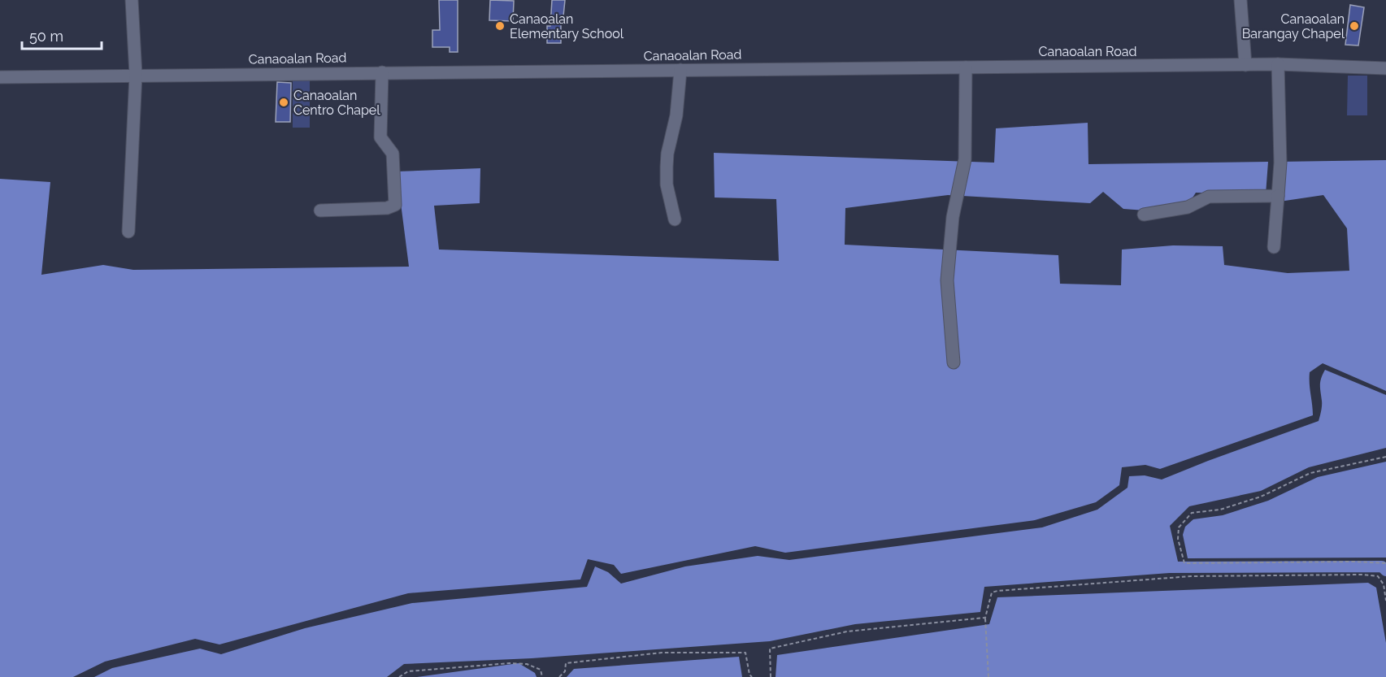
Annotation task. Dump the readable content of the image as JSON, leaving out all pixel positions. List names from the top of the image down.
{
  "streets": {
    "street": ["Canaoalan Road"]
  },
  "places": ["Canaoalan Elementary School", "Canaoalan Barangay Chapel", "Canaoalan Centro Chapel"],
  "scale_bar": "50 m"
}
